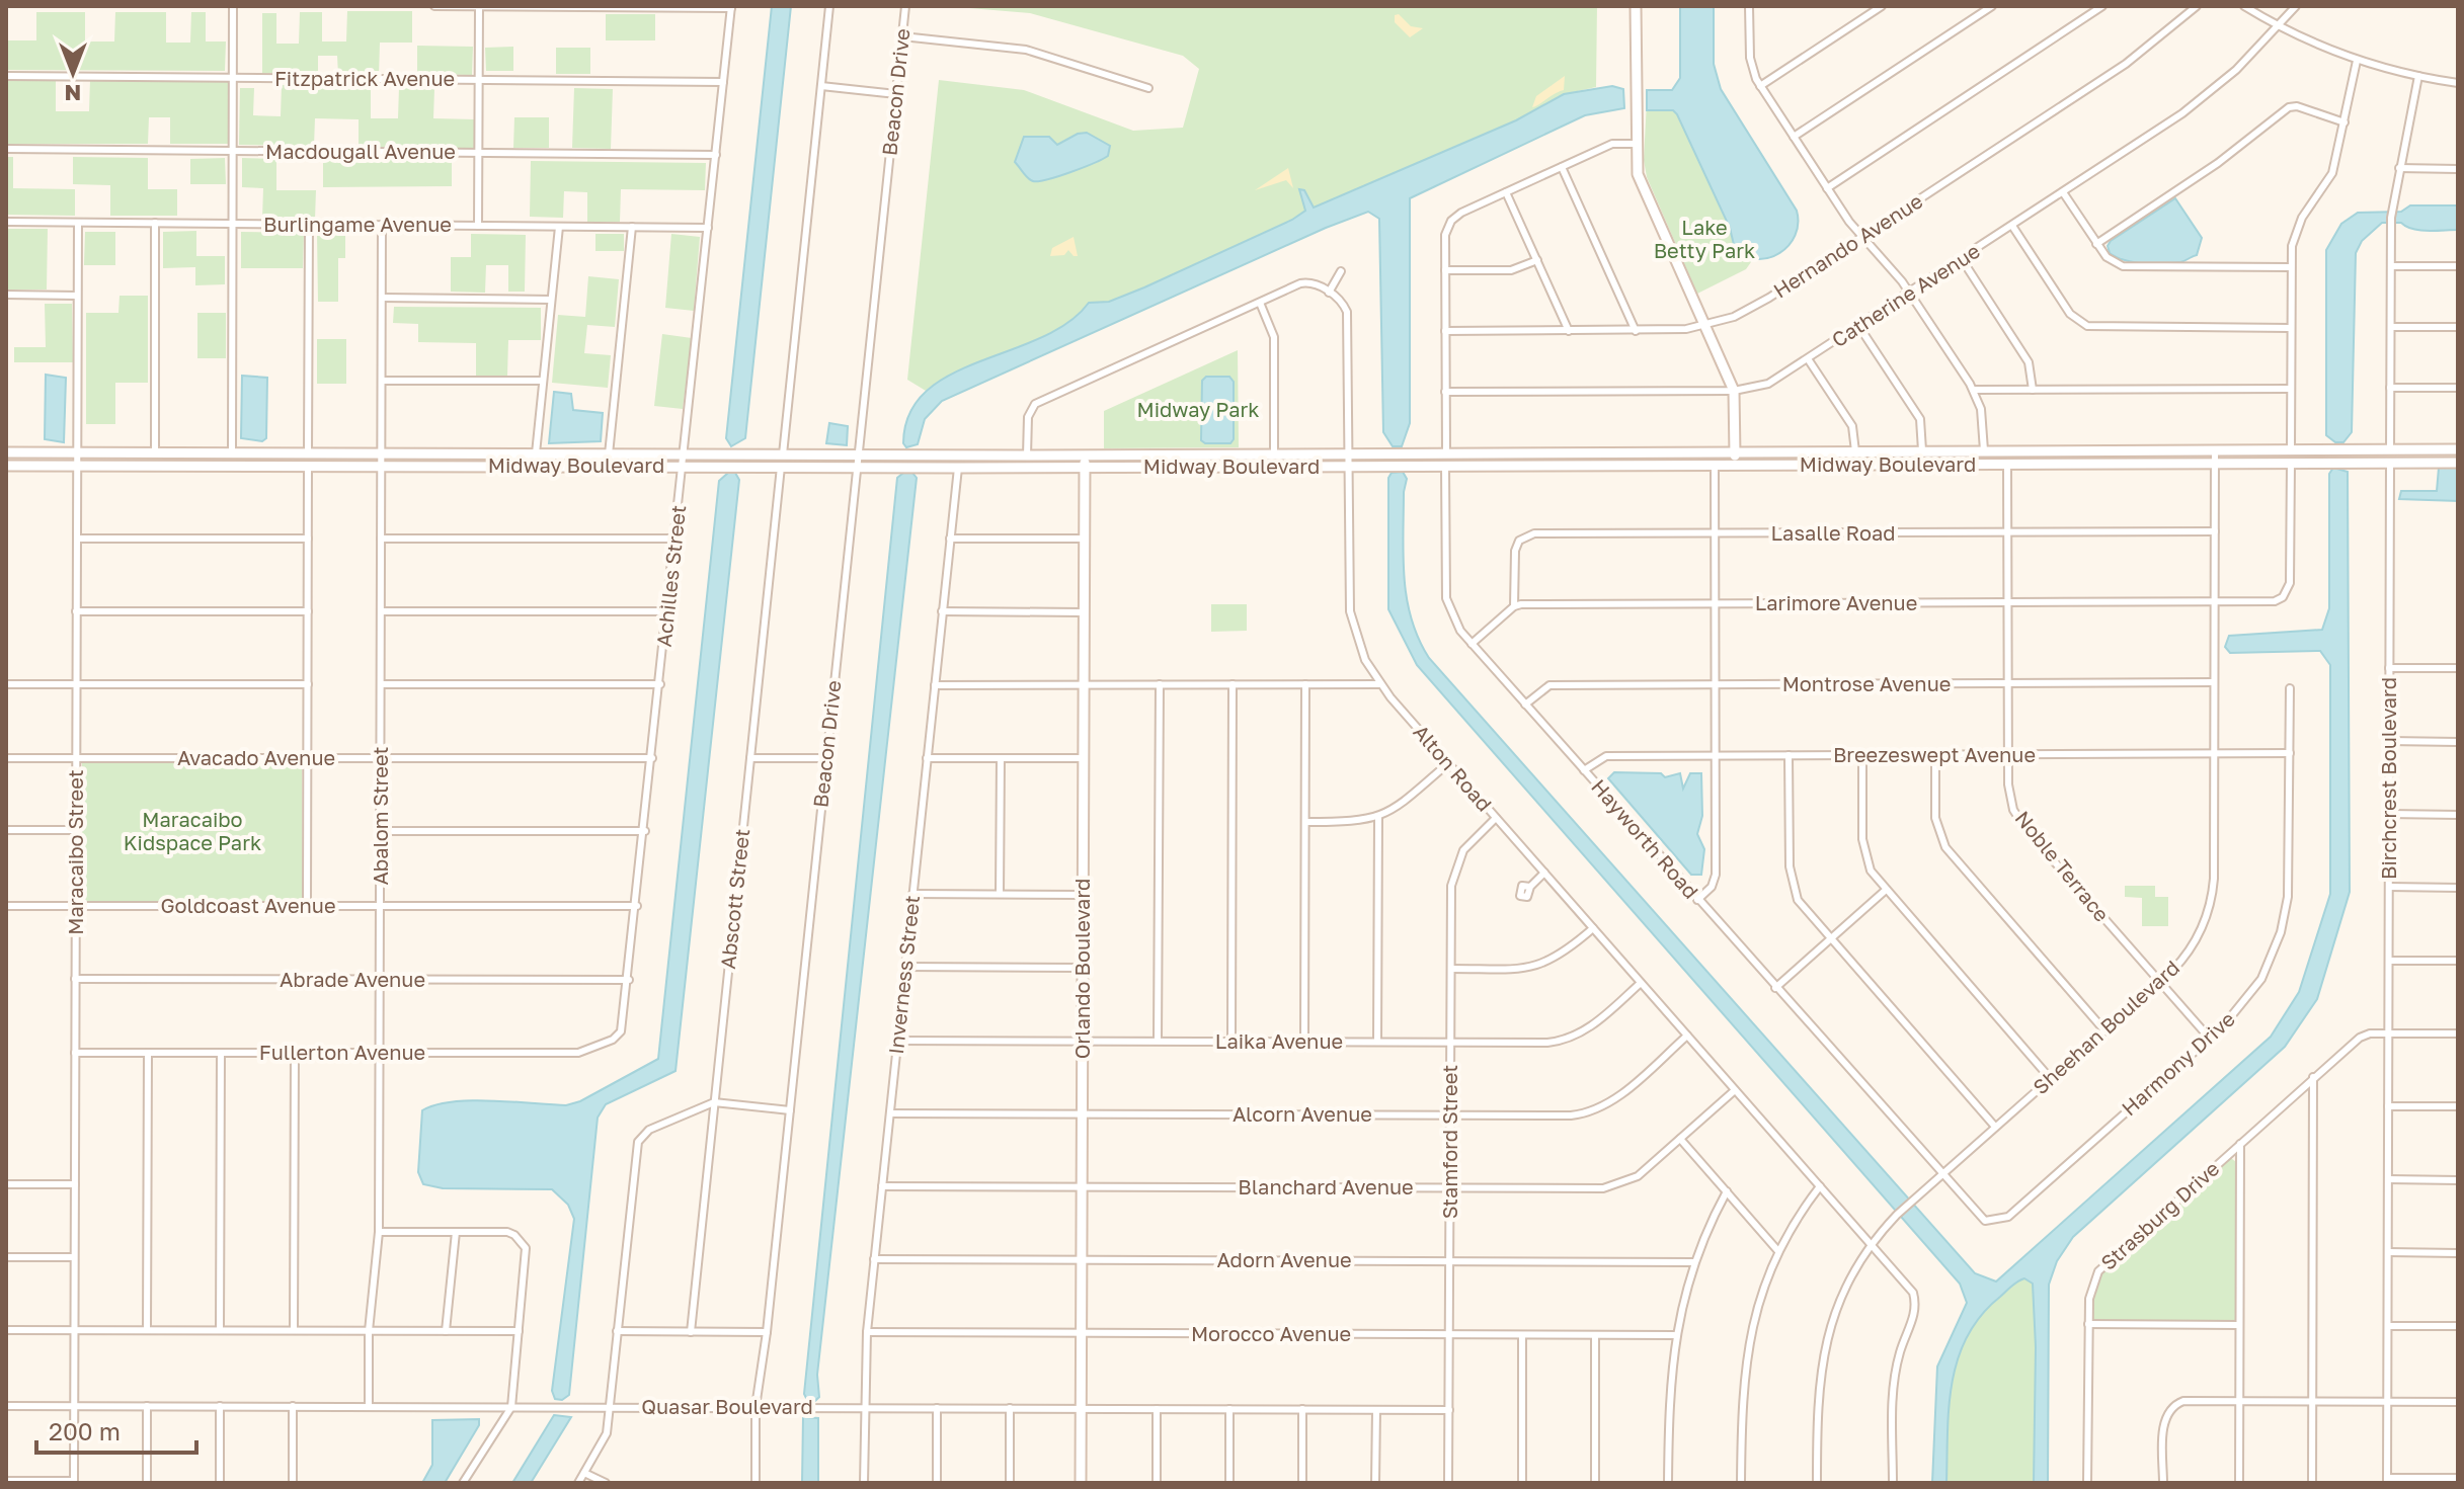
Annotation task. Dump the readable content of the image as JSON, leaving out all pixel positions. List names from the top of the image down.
{
  "streets": {
    "street": [
      "Fitzpatrick Avenue",
      "Beacon Drive",
      "Macdougall Avenue",
      "Burlingame Avenue",
      "Hernando Avenue",
      "Catherine Avenue",
      "Midway Boulevard",
      "Lasalle Road",
      "Achilles Street",
      "Larimore Avenue",
      "Montrose Avenue",
      "Breezeswept Avenue",
      "Avacado Avenue",
      "Alton Road",
      "Birchcrest Boulevard",
      "Abalom Street",
      "Hayworth Road",
      "Maracaibo Street",
      "Noble Terrace",
      "Abscott Street",
      "Goldcoast Avenue",
      "Orlando Boulevard",
      "Inverness Street",
      "Abrade Avenue",
      "Sheehan Boulevard",
      "Laika Avenue",
      "Fullerton Avenue",
      "Harmony Drive",
      "Alcorn Avenue",
      "Stamford Street",
      "Blanchard Avenue",
      "Strasburg Drive",
      "Adorn Avenue",
      "Morocco Avenue",
      "Quasar Boulevard"
    ]
  },
  "crossings": [
    ["Fitzpatrick Avenue", "Achilles Street"],
    ["Beacon Drive", "Midway Boulevard"],
    ["Beacon Drive", "Quasar Boulevard"],
    ["Macdougall Avenue", "Achilles Street"],
    ["Burlingame Avenue", "Achilles Street"],
    ["Burlingame Avenue", "Abalom Street"],
    ["Burlingame Avenue", "Maracaibo Street"],
    ["Midway Boulevard", "Achilles Street"],
    ["Midway Boulevard", "Larimore Avenue"],
    ["Midway Boulevard", "Alton Road"],
    ["Midway Boulevard", "Birchcrest Boulevard"],
    ["Midway Boulevard", "Abalom Street"],
    ["Midway Boulevard", "Hayworth Road"],
    ["Midway Boulevard", "Maracaibo Street"],
    ["Midway Boulevard", "Noble Terrace"],
    ["Midway Boulevard", "Abscott Street"],
    ["Midway Boulevard", "Orlando Boulevard"],
    ["Midway Boulevard", "Inverness Street"],
    ["Midway Boulevard", "Sheehan Boulevard"],
    ["Lasalle Road", "Larimore Avenue"],
    ["Lasalle Road", "Noble Terrace"],
    ["Lasalle Road", "Sheehan Boulevard"],
    ["Achilles Street", "Avacado Avenue"],
    ["Achilles Street", "Goldcoast Avenue"],
    ["Achilles Street", "Abrade Avenue"],
    ["Achilles Street", "Fullerton Avenue"],
    ["Larimore Avenue", "Noble Terrace"],
    ["Larimore Avenue", "Sheehan Boulevard"],
    ["Montrose Avenue", "Hayworth Road"],
    ["Montrose Avenue", "Noble Terrace"],
    ["Montrose Avenue", "Sheehan Boulevard"],
    ["Breezeswept Avenue", "Hayworth Road"],
    ["Breezeswept Avenue", "Noble Terrace"],
    ["Breezeswept Avenue", "Sheehan Boulevard"],
    ["Breezeswept Avenue", "Harmony Drive"],
    ["Avacado Avenue", "Abalom Street"],
    ["Avacado Avenue", "Maracaibo Street"],
    ["Alton Road", "Sheehan Boulevard"],
    ["Alton Road", "Laika Avenue"],
    ["Alton Road", "Alcorn Avenue"],
    ["Alton Road", "Stamford Street"],
    ["Alton Road", "Blanchard Avenue"],
    ["Birchcrest Boulevard", "Strasburg Drive"],
    ["Abalom Street", "Goldcoast Avenue"],
    ["Abalom Street", "Abrade Avenue"],
    ["Abalom Street", "Fullerton Avenue"],
    ["Abalom Street", "Quasar Boulevard"],
    ["Hayworth Road", "Sheehan Boulevard"],
    ["Hayworth Road", "Harmony Drive"],
    ["Maracaibo Street", "Goldcoast Avenue"],
    ["Maracaibo Street", "Abrade Avenue"],
    ["Maracaibo Street", "Fullerton Avenue"],
    ["Maracaibo Street", "Quasar Boulevard"],
    ["Noble Terrace", "Sheehan Boulevard"],
    ["Noble Terrace", "Harmony Drive"],
    ["Orlando Boulevard", "Laika Avenue"],
    ["Orlando Boulevard", "Alcorn Avenue"],
    ["Orlando Boulevard", "Blanchard Avenue"],
    ["Orlando Boulevard", "Adorn Avenue"],
    ["Orlando Boulevard", "Morocco Avenue"],
    ["Orlando Boulevard", "Quasar Boulevard"],
    ["Inverness Street", "Laika Avenue"],
    ["Inverness Street", "Alcorn Avenue"],
    ["Inverness Street", "Blanchard Avenue"],
    ["Inverness Street", "Adorn Avenue"],
    ["Inverness Street", "Morocco Avenue"],
    ["Inverness Street", "Quasar Boulevard"],
    ["Sheehan Boulevard", "Harmony Drive"],
    ["Laika Avenue", "Stamford Street"],
    ["Alcorn Avenue", "Stamford Street"],
    ["Stamford Street", "Blanchard Avenue"],
    ["Stamford Street", "Adorn Avenue"],
    ["Stamford Street", "Morocco Avenue"],
    ["Stamford Street", "Quasar Boulevard"]
  ],
  "parks": ["Lake Betty Park", "Midway Park", "Maracaibo Kidspace Park"],
  "scale_bar": "200 m",
  "north": "bottom"
}
